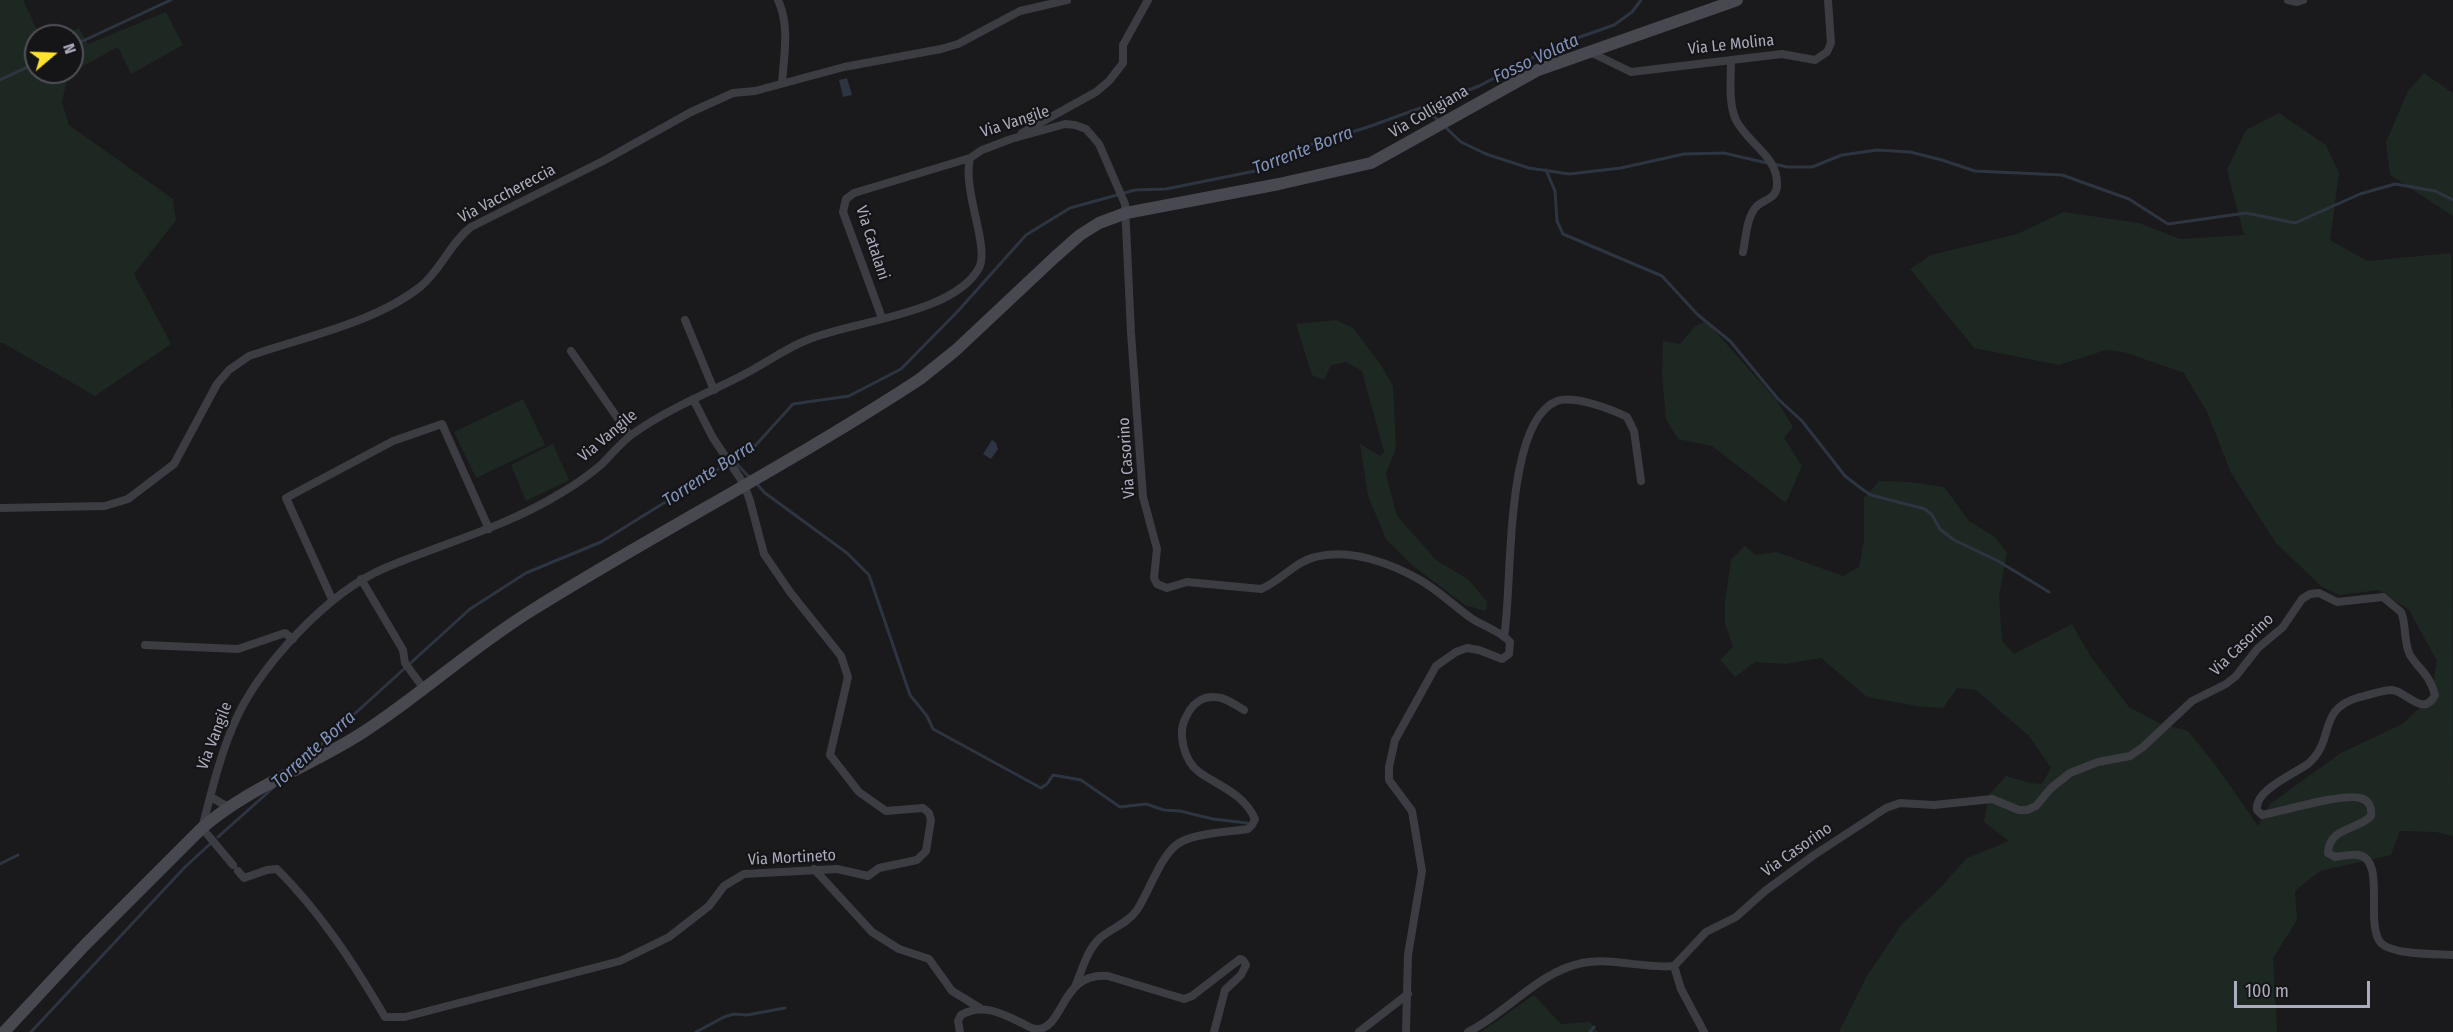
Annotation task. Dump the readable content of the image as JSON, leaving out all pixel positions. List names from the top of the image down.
{
  "streets": {
    "street": [
      "Via Le Molina",
      "Via Colligiana",
      "Via Vangile",
      "Via Vacchereccia",
      "Via Catalani",
      "Via Casorino",
      "Via Mortineto"
    ]
  },
  "crossings": [
    ["Via Le Molina", "Via Colligiana"],
    ["Via Colligiana", "Via Vangile"],
    ["Via Colligiana", "Via Casorino"],
    ["Via Vangile", "Via Catalani"],
    ["Via Vangile", "Via Casorino"],
    ["Via Vangile", "Via Mortineto"]
  ],
  "water": ["Fosso Volata", "Torrente Borra"],
  "scale_bar": "100 m",
  "north": "right"
}
